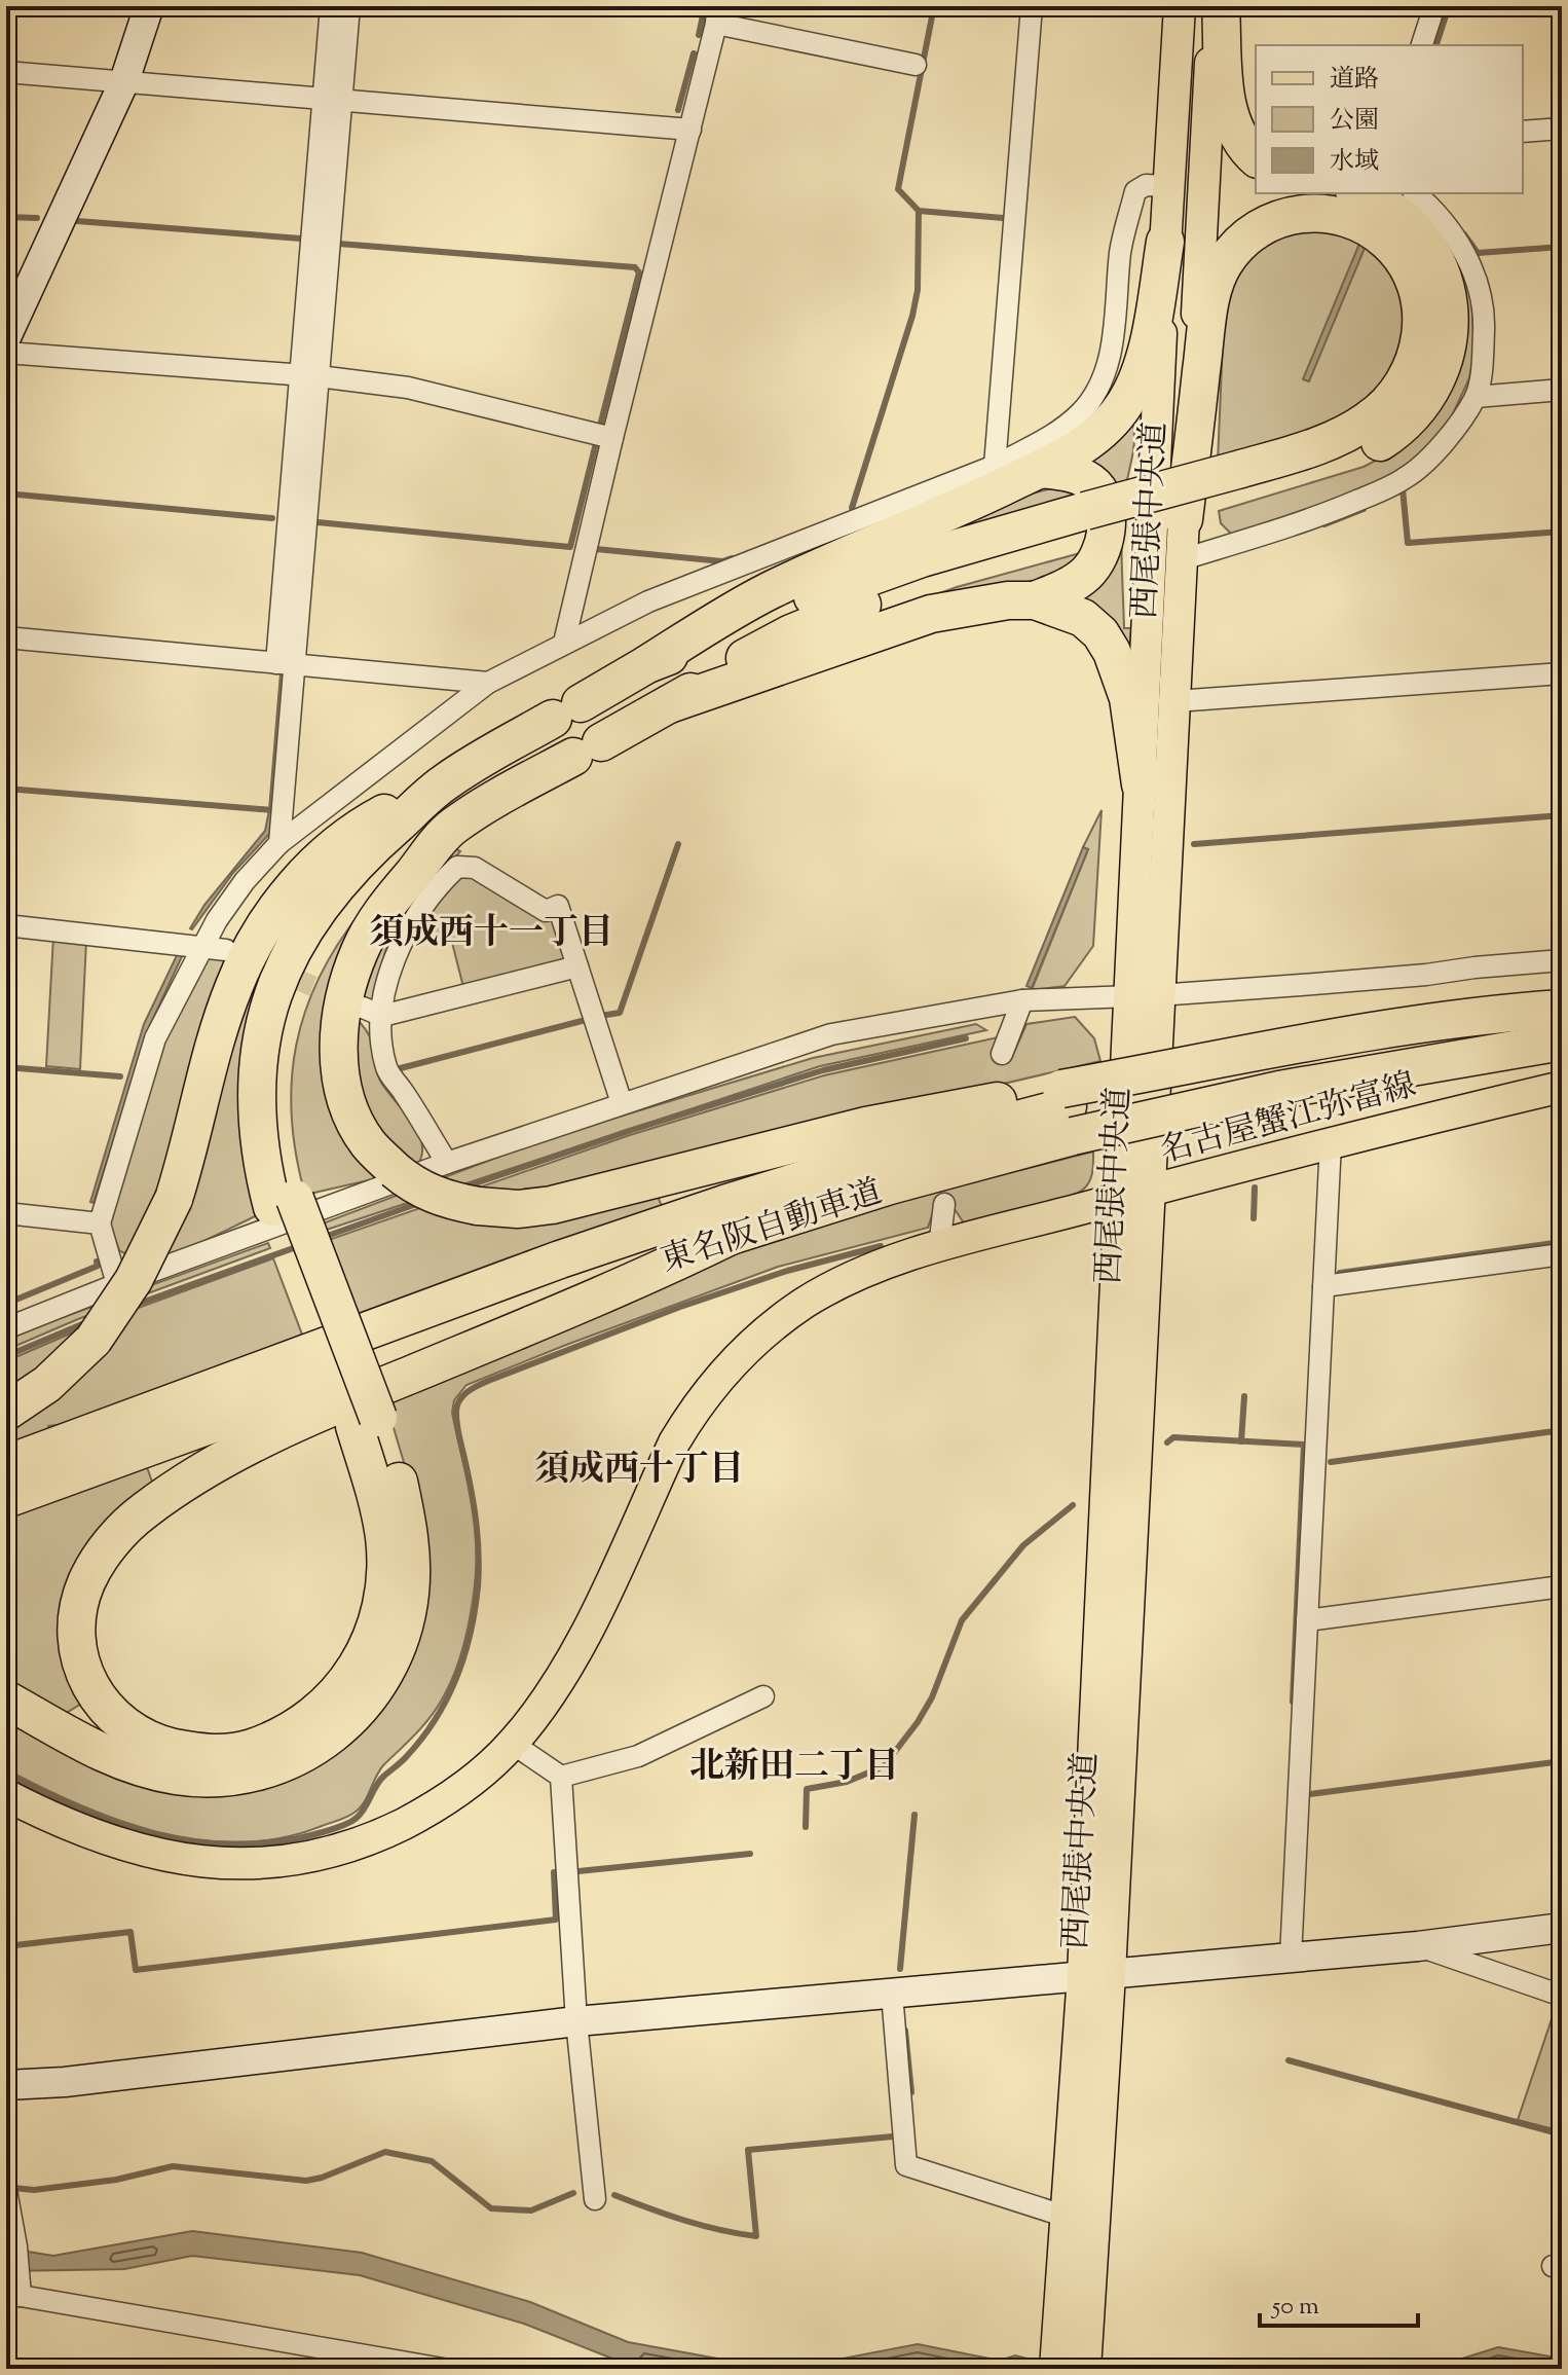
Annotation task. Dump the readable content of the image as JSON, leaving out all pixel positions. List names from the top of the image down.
{
  "streets": {
    "highway": ["東名阪自動車道"],
    "main road": ["西尾張中央道", "名古屋蟹江弥富線"]
  },
  "crossings": [
    ["西尾張中央道", "名古屋蟹江弥富線"]
  ],
  "districts": ["須成西十一丁目", "須成西十丁目", "北新田二丁目"],
  "legend": ["道路", "公園", "水域"],
  "scale_bar": "50 m"
}
